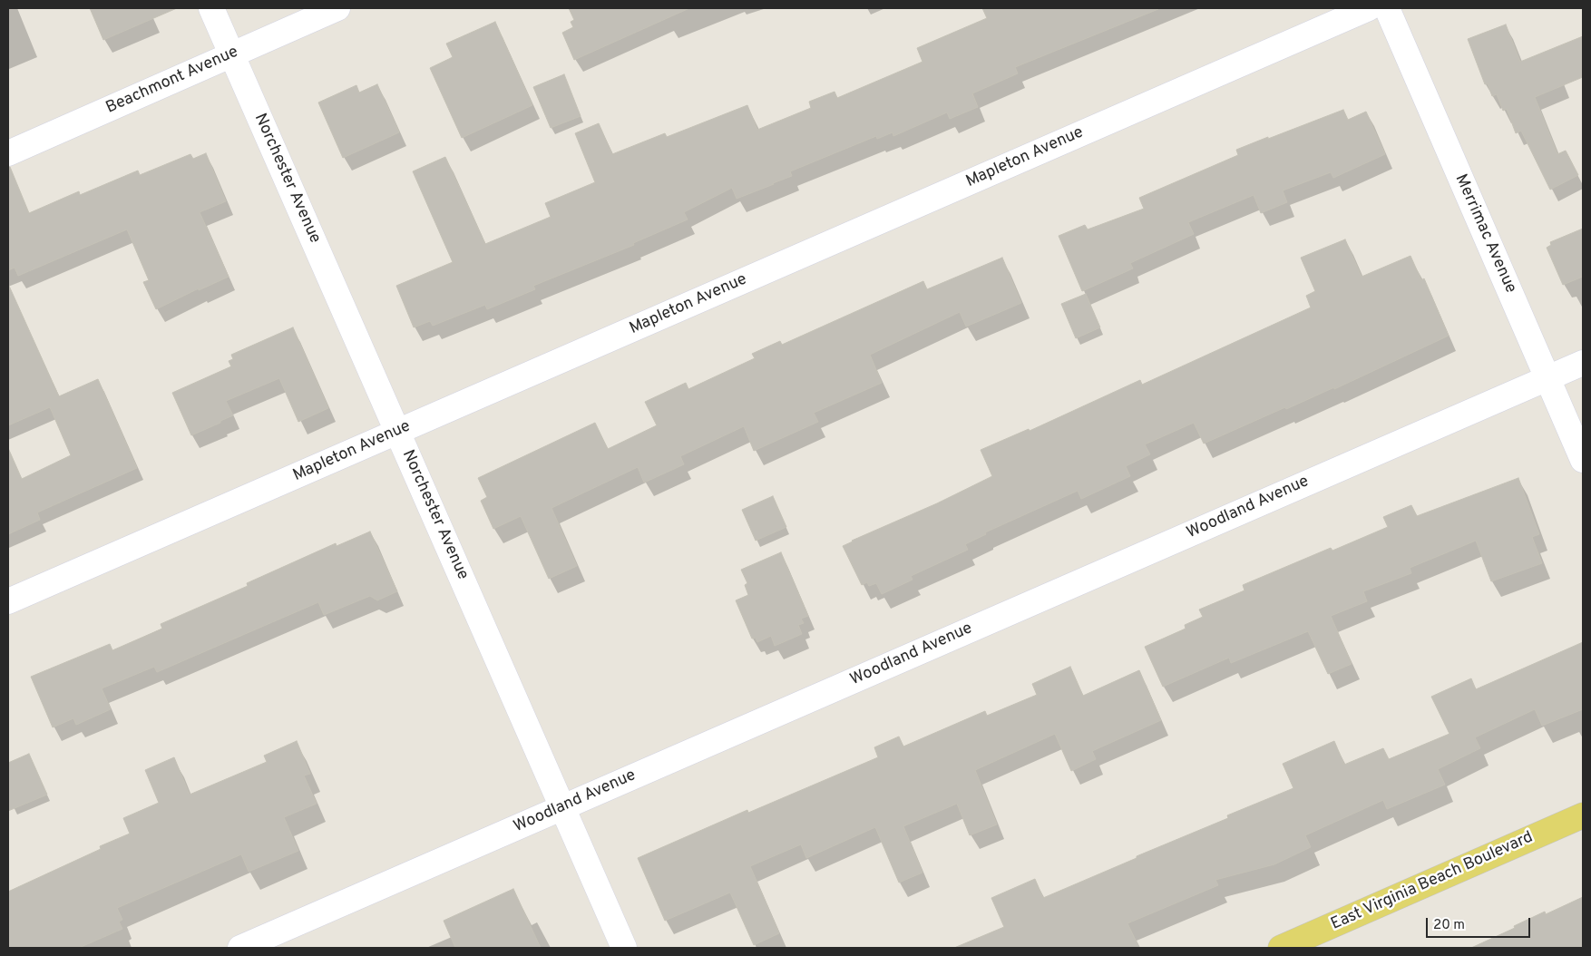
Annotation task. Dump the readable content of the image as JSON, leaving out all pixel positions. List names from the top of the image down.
{
  "streets": {
    "main road": ["East Virginia Beach Boulevard"],
    "street": [
      "Beachmont Avenue",
      "Mapleton Avenue",
      "Norchester Avenue",
      "Merrimac Avenue",
      "Woodland Avenue"
    ]
  },
  "crossings": [
    ["Beachmont Avenue", "Norchester Avenue"],
    ["Mapleton Avenue", "Norchester Avenue"],
    ["Norchester Avenue", "Woodland Avenue"],
    ["Merrimac Avenue", "Woodland Avenue"]
  ],
  "scale_bar": "20 m"
}
